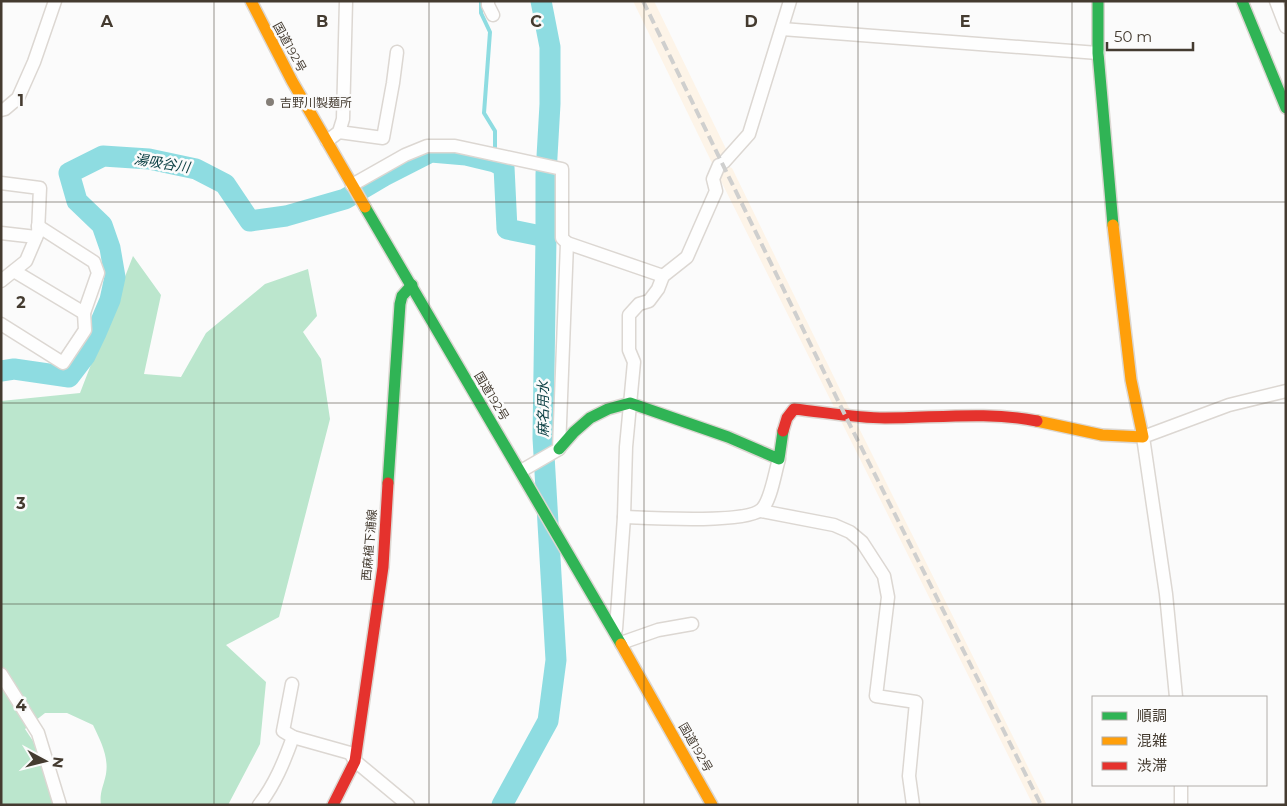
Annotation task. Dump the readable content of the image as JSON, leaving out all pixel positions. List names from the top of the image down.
{
  "streets": {
    "main road": ["国道192号", "西麻植下浦線"]
  },
  "crossings": [
    ["国道192号", "西麻植下浦線"]
  ],
  "water": ["湯吸谷川", "麻名用水"],
  "places": ["吉野川製麺所"],
  "legend": ["順調", "混雑", "渋滞"],
  "scale_bar": "50 m",
  "north": "right",
  "grid": {
    "columns": [
      "A",
      "B",
      "C",
      "D",
      "E"
    ],
    "rows": [
      "1",
      "2",
      "3",
      "4"
    ]
  }
}
